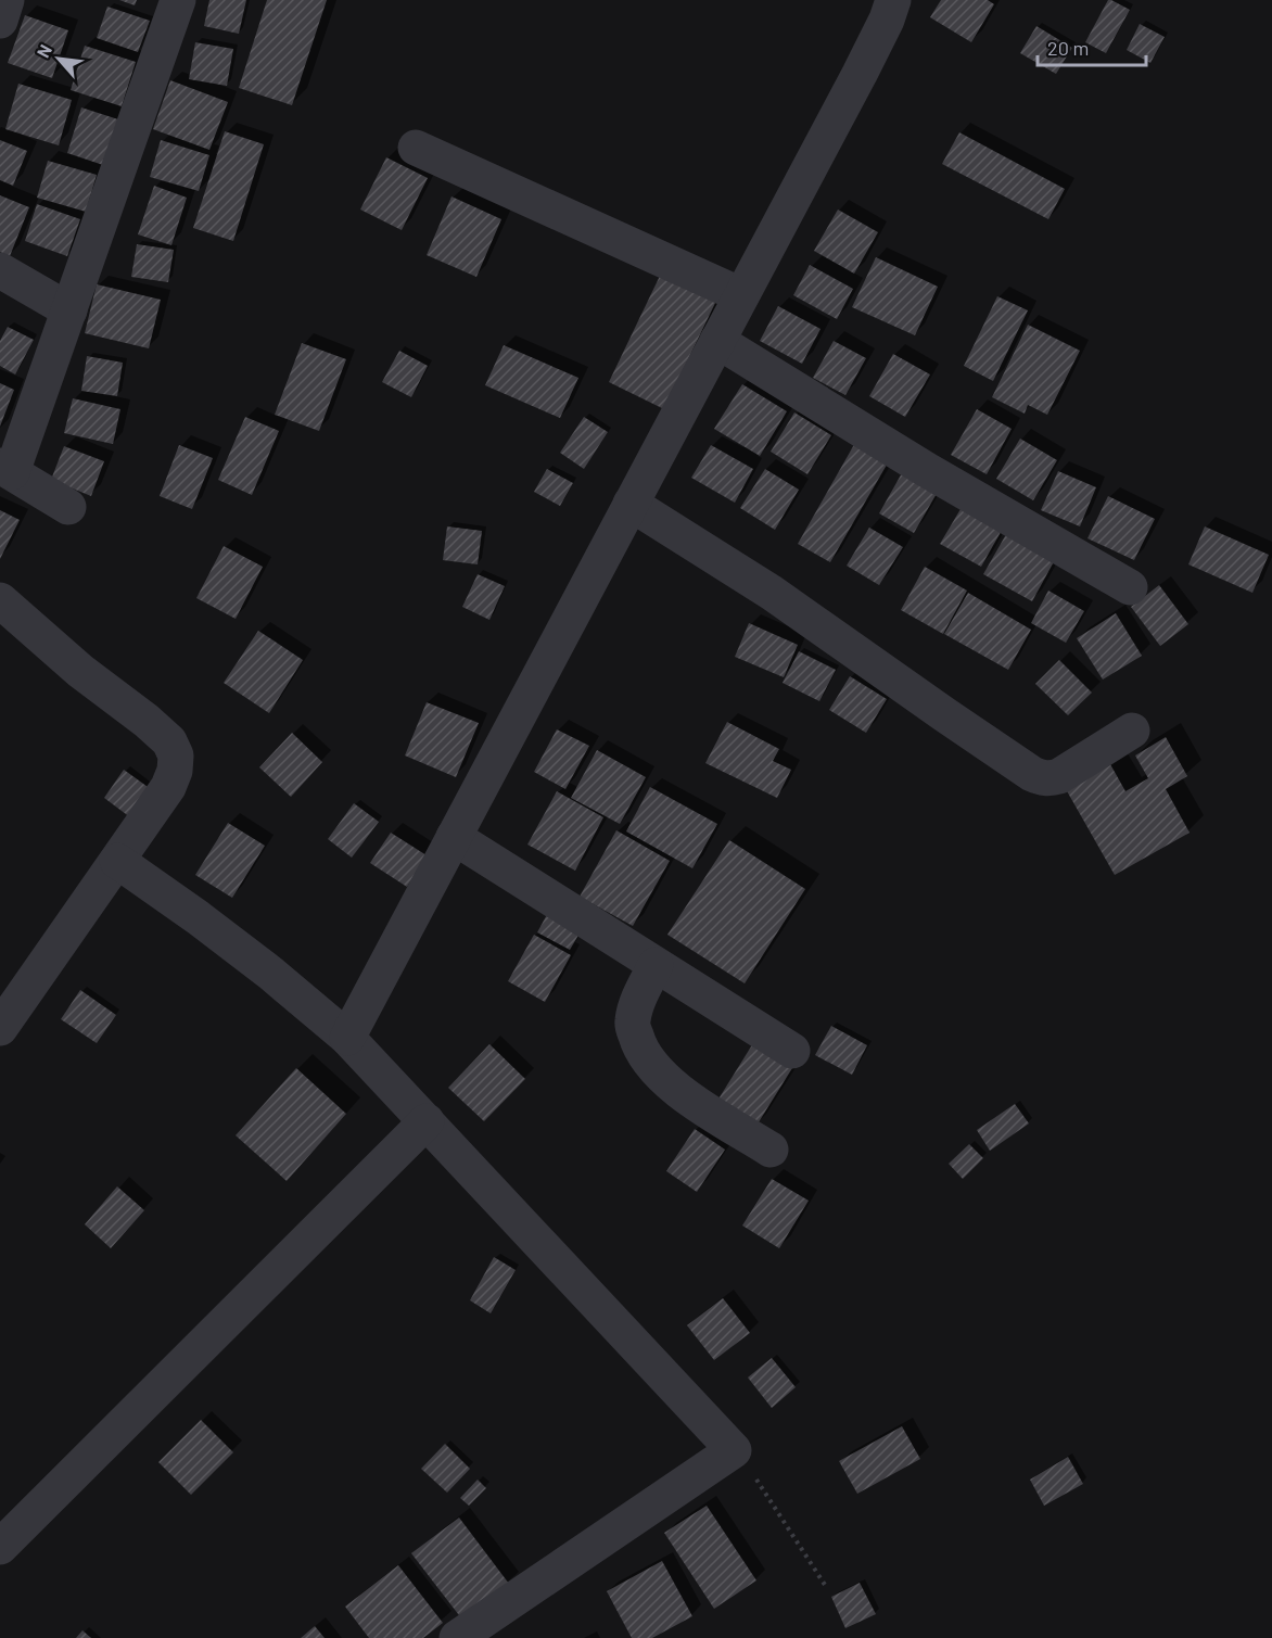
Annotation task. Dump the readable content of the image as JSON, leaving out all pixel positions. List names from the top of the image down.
{
  "scale_bar": "20 m",
  "north": "top left"
}
